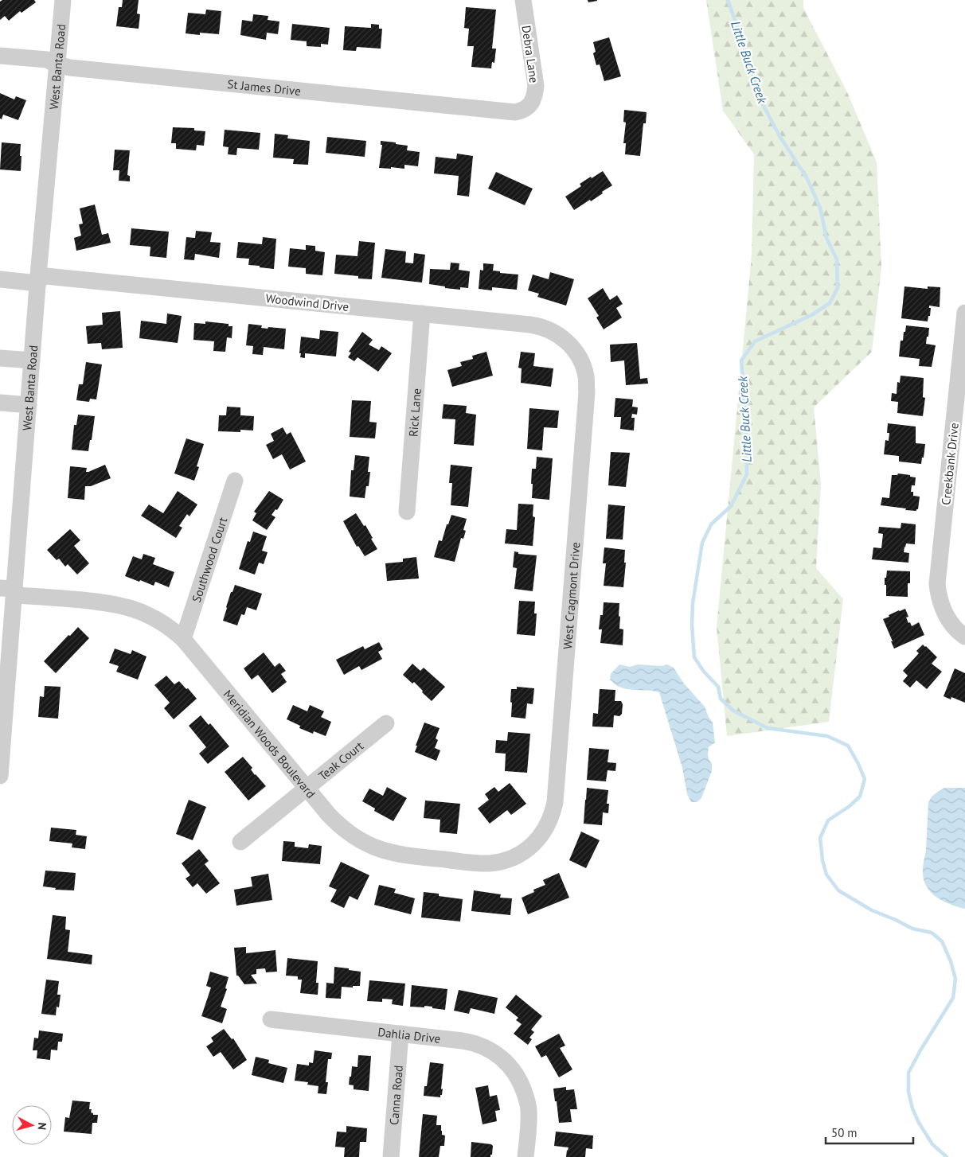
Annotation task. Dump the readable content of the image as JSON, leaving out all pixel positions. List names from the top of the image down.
{
  "streets": {
    "street": [
      "Debra Lane",
      "West Banta Road",
      "St James Drive",
      "Woodwind Drive",
      "Rick Lane",
      "Creekbank Drive",
      "Southwood Court",
      "West Cragmont Drive",
      "Meridian Woods Boulevard",
      "Teak Court",
      "Dahlia Drive",
      "Canna Road"
    ]
  },
  "crossings": [
    ["Debra Lane", "St James Drive"],
    ["West Banta Road", "St James Drive"],
    ["West Banta Road", "Woodwind Drive"],
    ["West Banta Road", "Meridian Woods Boulevard"],
    ["Woodwind Drive", "Rick Lane"],
    ["Woodwind Drive", "West Cragmont Drive"],
    ["Southwood Court", "Meridian Woods Boulevard"],
    ["West Cragmont Drive", "Meridian Woods Boulevard"],
    ["Meridian Woods Boulevard", "Teak Court"],
    ["Dahlia Drive", "Canna Road"]
  ],
  "water": ["Little Buck Creek"],
  "scale_bar": "50 m",
  "north": "right"
}
